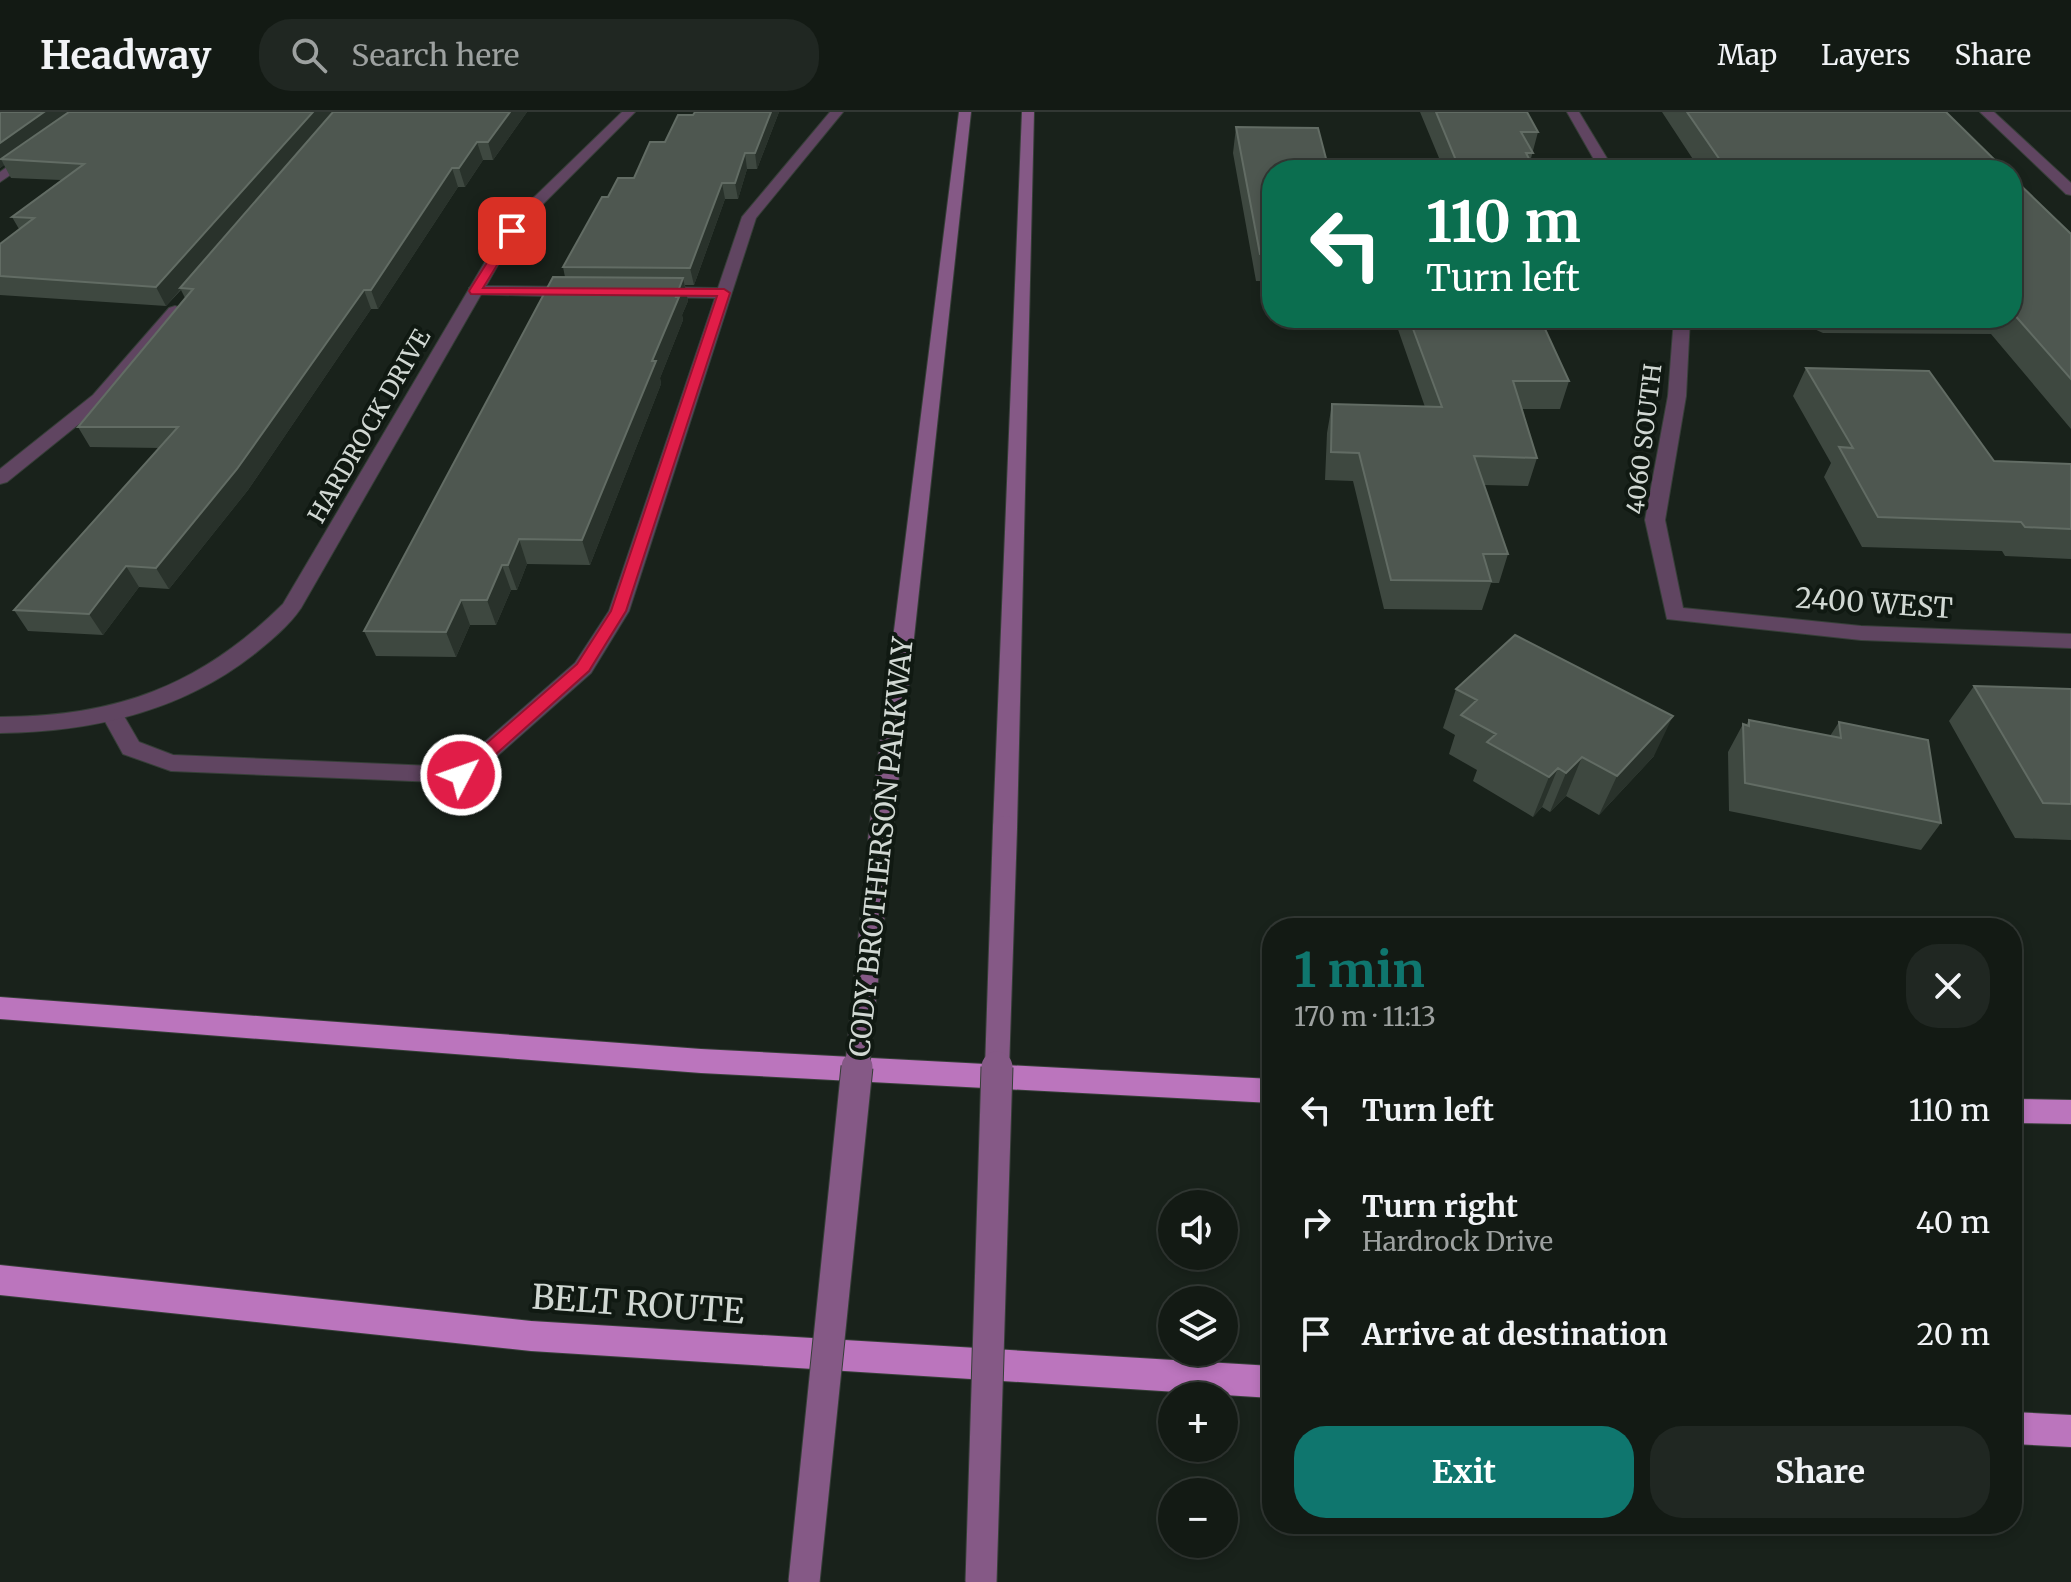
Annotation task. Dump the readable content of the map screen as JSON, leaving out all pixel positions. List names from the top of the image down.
{
  "streets": {
    "highway": ["BELT ROUTE"],
    "main road": ["CODY BROTHERSON PARKWAY"],
    "street": ["HARDROCK DRIVE", "4060 SOUTH", "2400 WEST"]
  },
  "crossings": [
    ["4060 SOUTH", "2400 WEST"]
  ],
  "page": {
    "header": "Headway",
    "search": "Search here",
    "nav": ["Map", "Layers", "Share"],
    "turn": ["110 m", "Turn left"],
    "heading": ["1 min", "170 m · 11:13"],
    "list": [
      {
        "name": "Turn left",
        "value": "110 m"
      },
      {
        "name": "Turn right",
        "note": "Hardrock Drive",
        "value": "40 m"
      },
      {
        "name": "Arrive at destination",
        "value": "20 m"
      }
    ],
    "map_buttons": ["+", "−"],
    "buttons": ["Exit", "Share"]
  }
}
